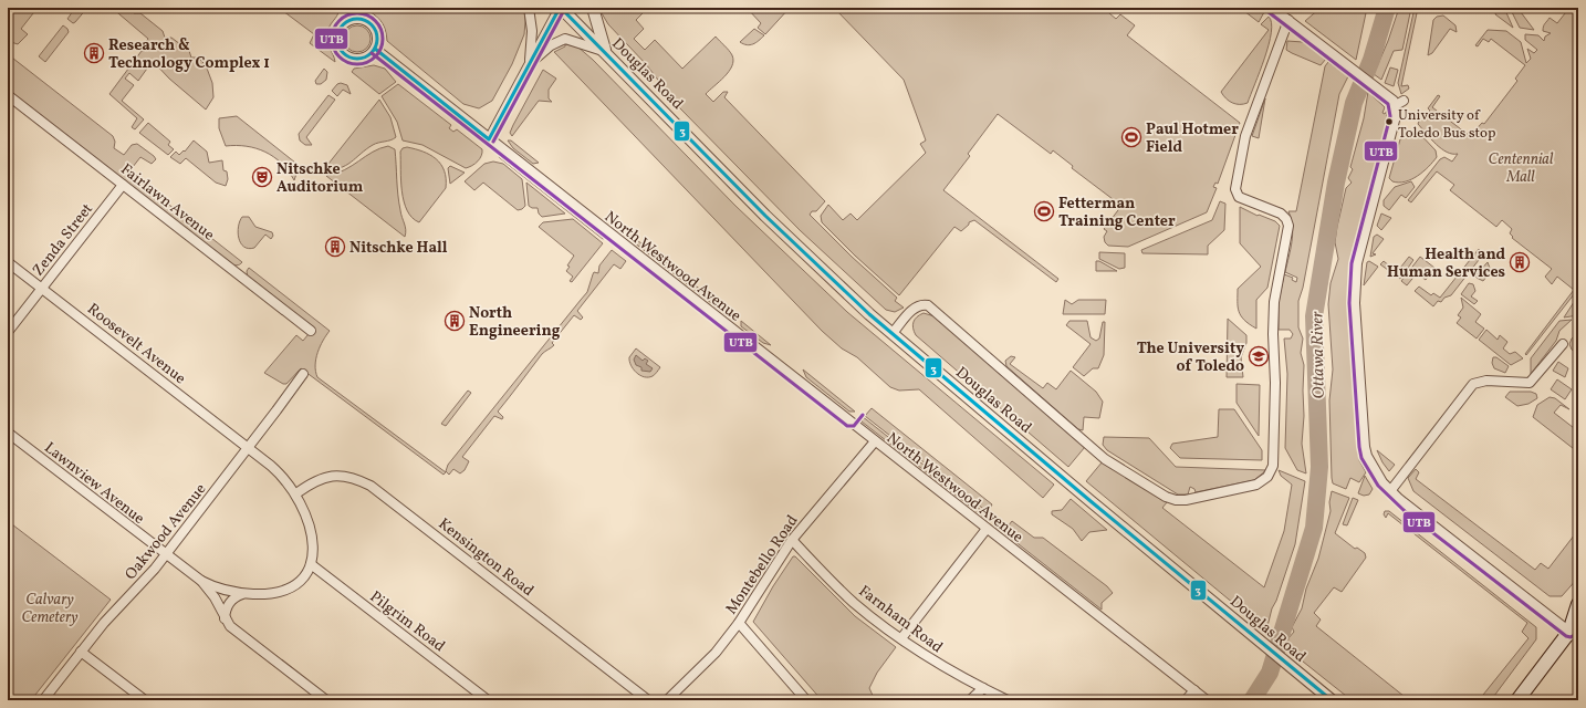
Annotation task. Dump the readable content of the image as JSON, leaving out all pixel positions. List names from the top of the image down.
{
  "streets": {
    "street": [
      "Douglas Road",
      "Fairlawn Avenue",
      "Zenda Street",
      "North Westwood Avenue",
      "Roosevelt Avenue",
      "Lawnview Avenue",
      "Oakwood Avenue",
      "Kensington Road",
      "Montebello Road",
      "Farnham Road",
      "Pilgrim Road"
    ]
  },
  "crossings": [
    ["Fairlawn Avenue", "Zenda Street"],
    ["Zenda Street", "Roosevelt Avenue"],
    ["North Westwood Avenue", "Montebello Road"],
    ["Roosevelt Avenue", "Oakwood Avenue"],
    ["Roosevelt Avenue", "Kensington Road"],
    ["Roosevelt Avenue", "Pilgrim Road"],
    ["Lawnview Avenue", "Oakwood Avenue"],
    ["Montebello Road", "Farnham Road"]
  ],
  "water": ["Ottawa River"],
  "parks": ["Centennial Mall", "Calvary Cemetery"],
  "places": {
    "building": [
      "Research & Technology Complex 1",
      "Nitschke Hall",
      "Health and Human Services",
      "North Engineering"
    ],
    "other": ["University of Toledo Bus stop"],
    "sports": ["Paul Hotmer Field", "Fetterman Training Center"],
    "theatre": ["Nitschke Auditorium"],
    "school or university": ["The University of Toledo"]
  },
  "lines": ["transit line 3", "transit line UTB"]
}
